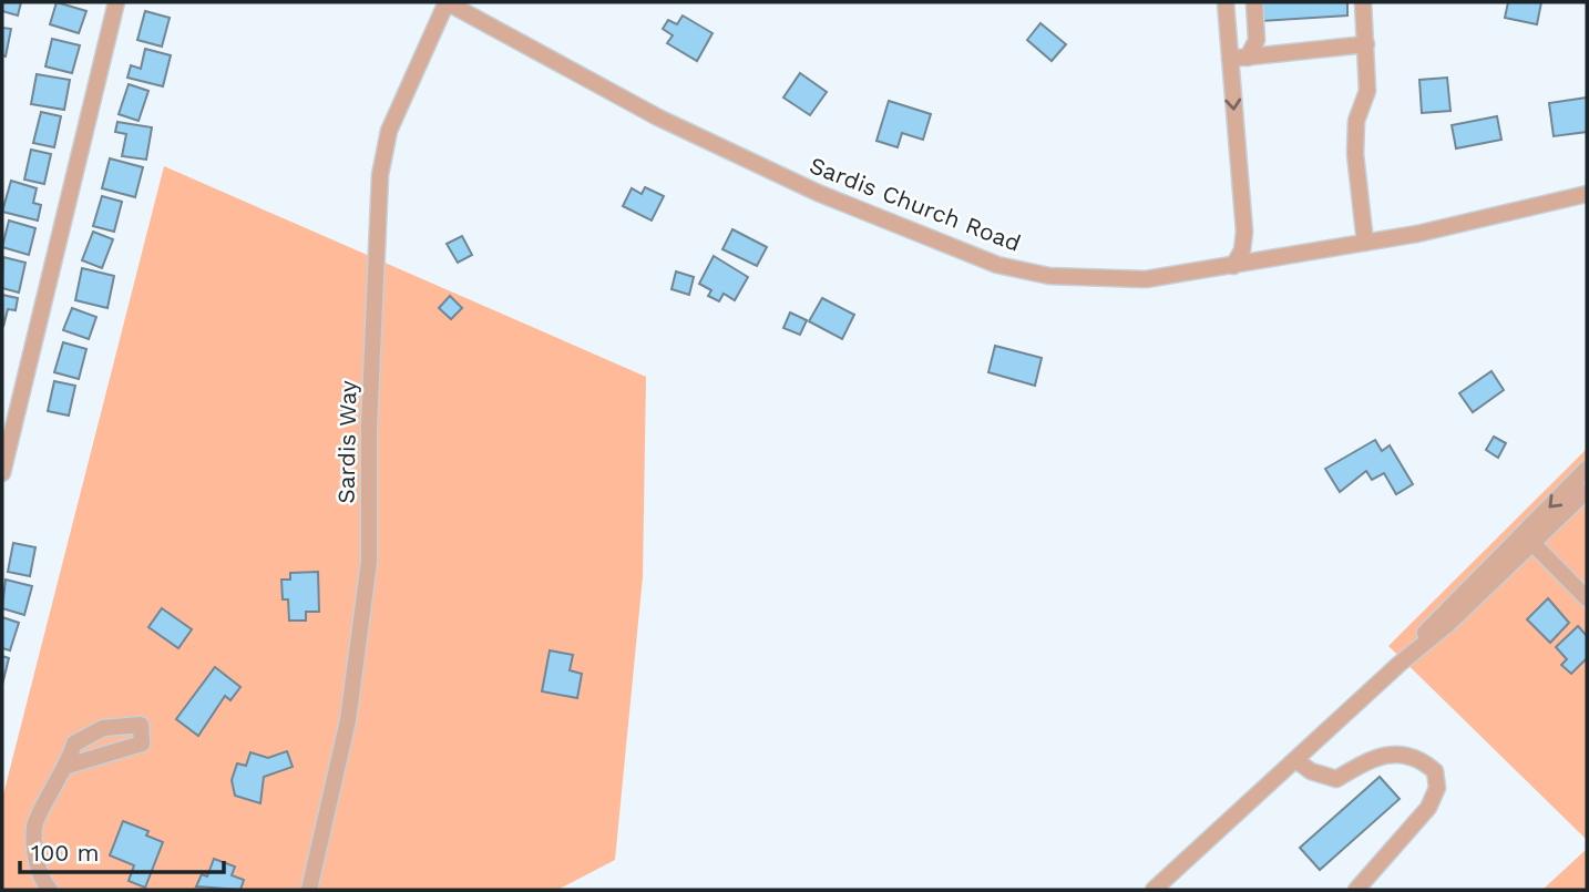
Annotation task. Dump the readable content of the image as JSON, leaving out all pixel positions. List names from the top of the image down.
{
  "streets": {
    "street": ["Sardis Church Road", "Sardis Way"]
  },
  "crossings": [
    ["Sardis Church Road", "Sardis Way"]
  ],
  "scale_bar": "100 m"
}
